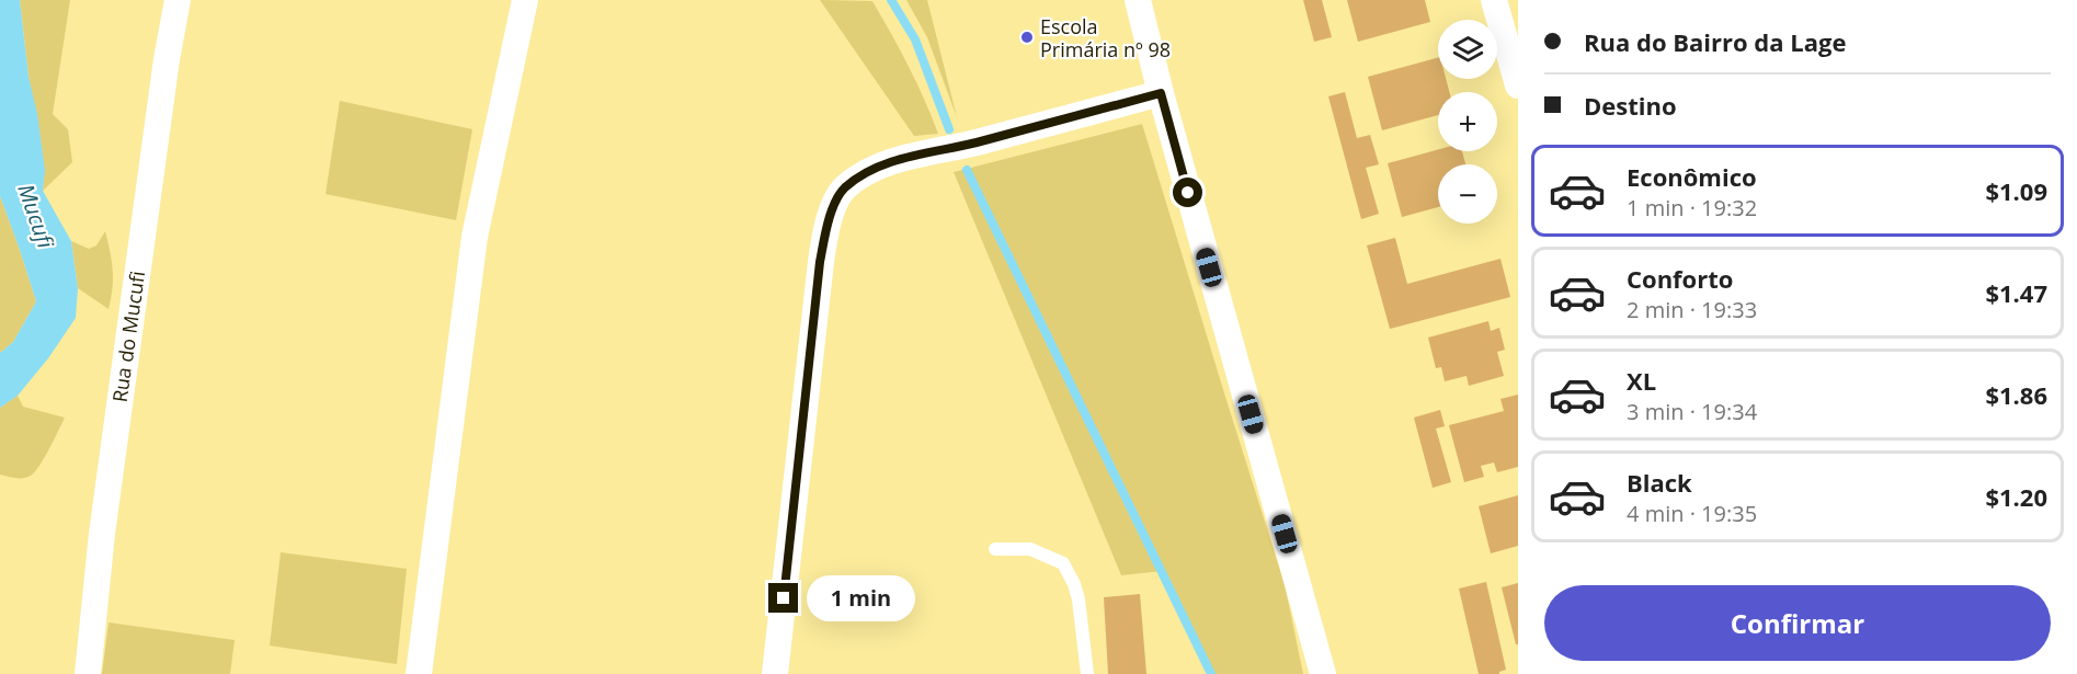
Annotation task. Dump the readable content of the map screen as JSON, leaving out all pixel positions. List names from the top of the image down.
{
  "streets": {
    "street": ["Rua do Mucufi"]
  },
  "water": ["Mucufi"],
  "places": ["Escola Primária nº 98"],
  "page": {
    "banner": ["Rua do Bairro da Lage", "Destino"],
    "map_buttons": ["+", "−"],
    "list": [
      {
        "name": "Econômico",
        "note": "1 min · 19:32",
        "value": "$1.09"
      },
      {
        "name": "Conforto",
        "note": "2 min · 19:33",
        "value": "$1.47"
      },
      {
        "name": "XL",
        "note": "3 min · 19:34",
        "value": "$1.86"
      },
      {
        "name": "Black",
        "note": "4 min · 19:35",
        "value": "$1.20"
      }
    ],
    "buttons": "Confirmar",
    "bubble": "1 min"
  }
}
